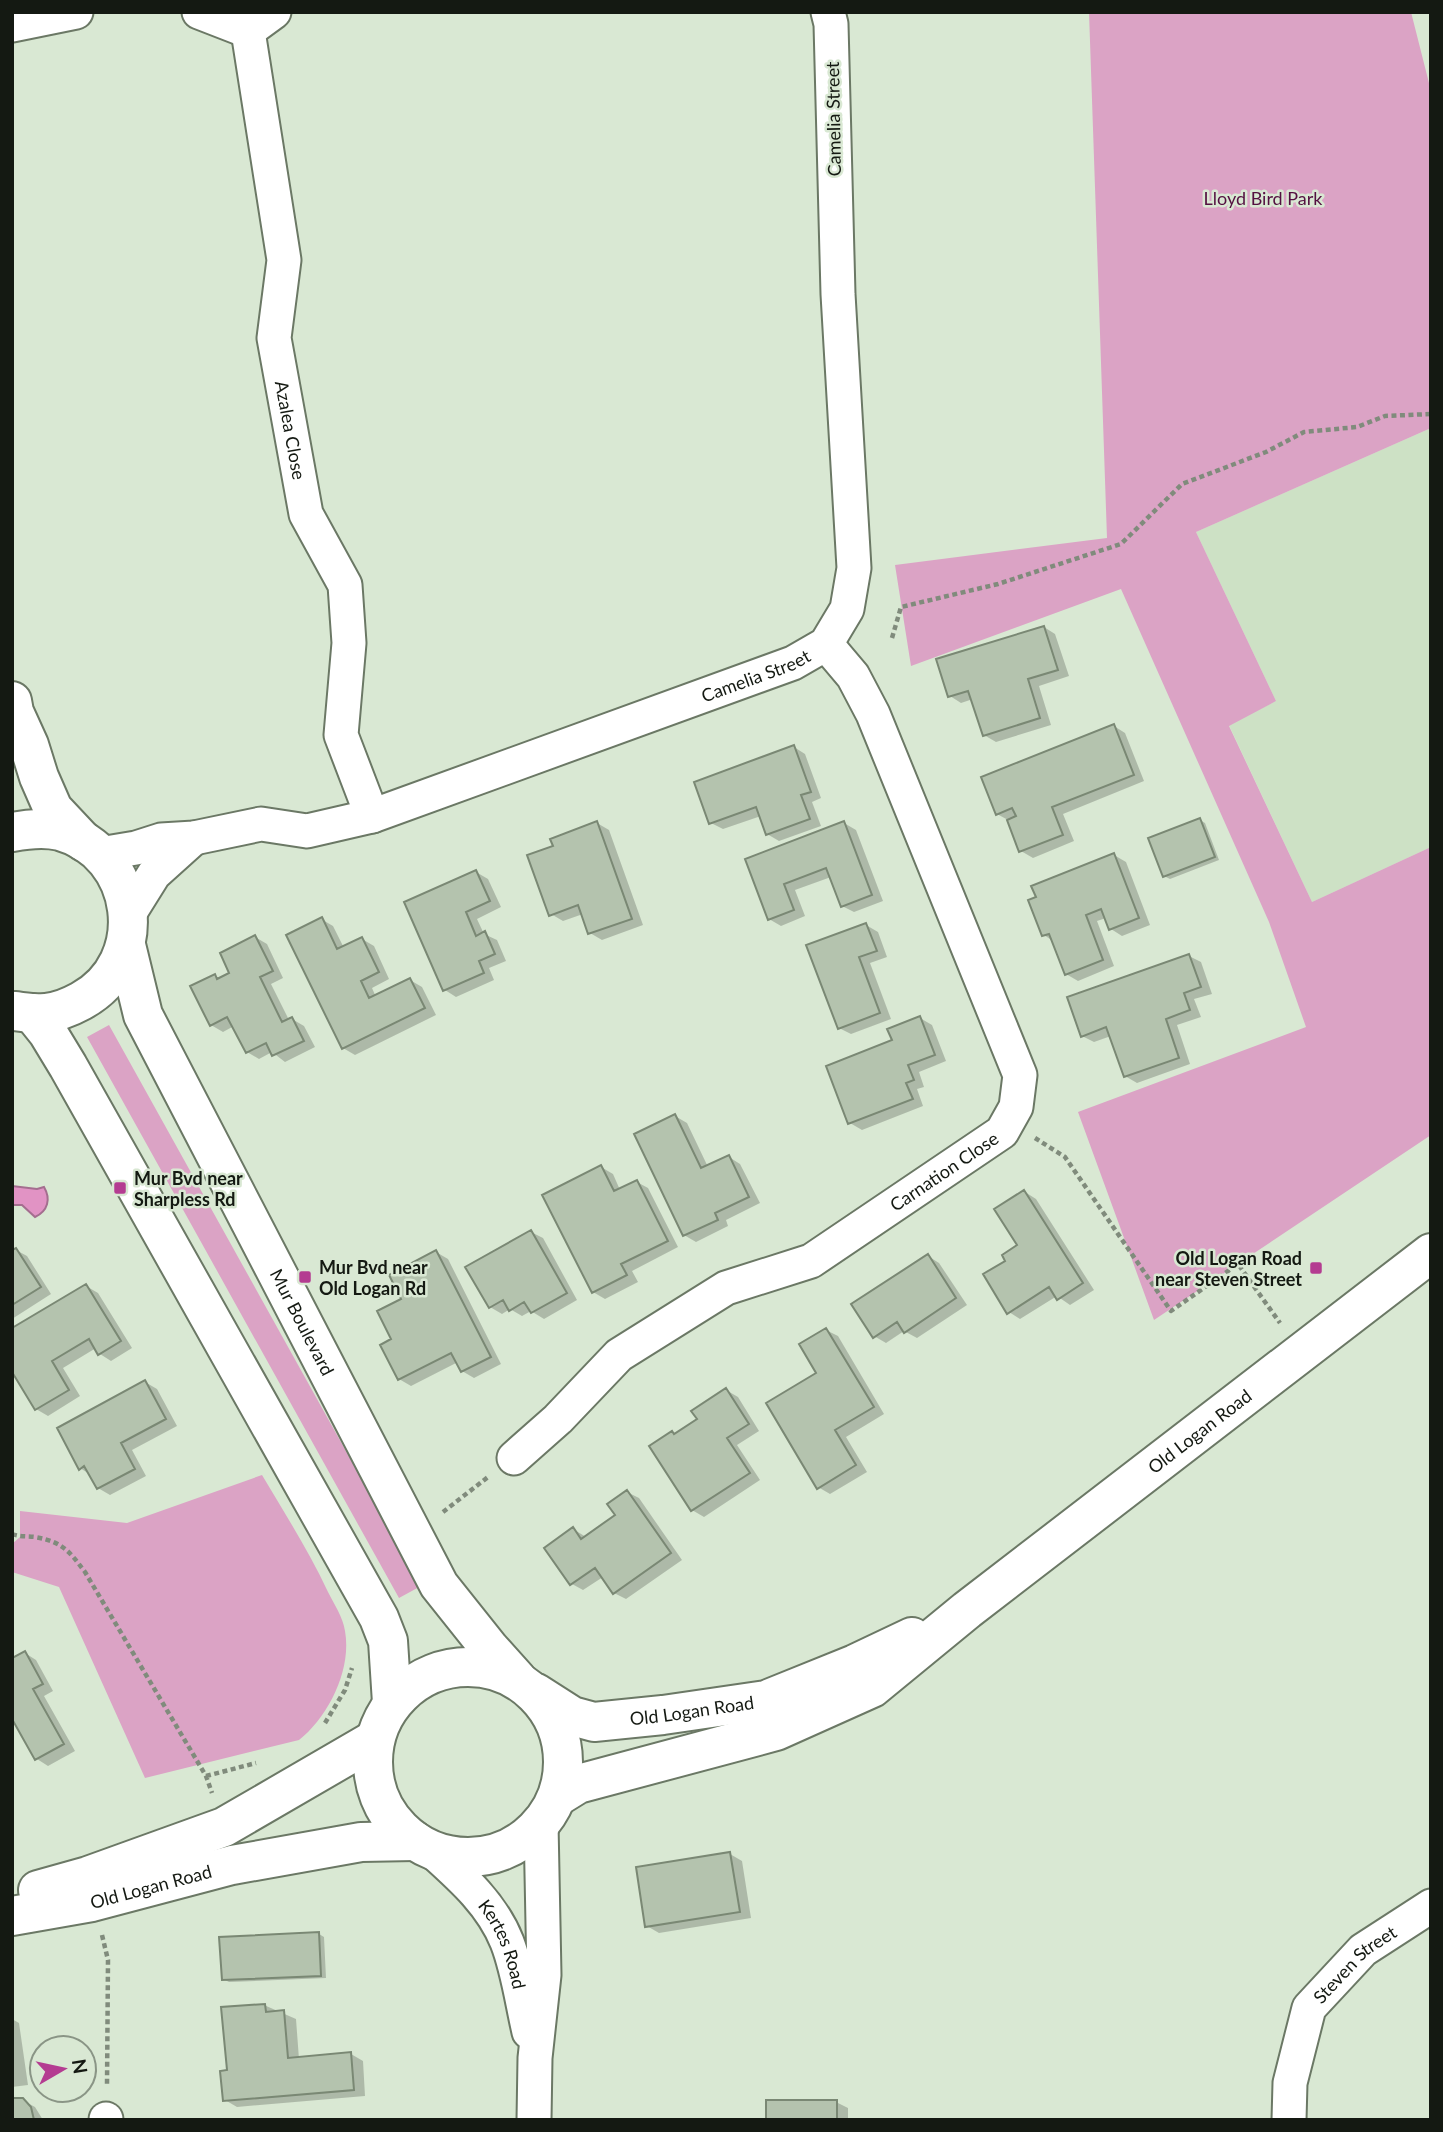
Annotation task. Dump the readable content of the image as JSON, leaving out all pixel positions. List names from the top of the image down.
{
  "streets": {
    "main road": ["Mur Boulevard", "Old Logan Road"],
    "street": [
      "Camelia Street",
      "Azalea Close",
      "Carnation Close",
      "Kertes Road",
      "Steven Street"
    ]
  },
  "crossings": [
    ["Camelia Street", "Azalea Close"],
    ["Camelia Street", "Carnation Close"],
    ["Camelia Street", "Mur Boulevard"],
    ["Mur Boulevard", "Old Logan Road"],
    ["Mur Boulevard", "Kertes Road"],
    ["Old Logan Road", "Kertes Road"]
  ],
  "parks": ["Lloyd Bird Park"],
  "places": {
    "transit": ["Mur Bvd near Sharpless Rd", "Old Logan Road near Steven Street", "Mur Bvd near Old Logan Rd"]
  },
  "north": "right"
}
